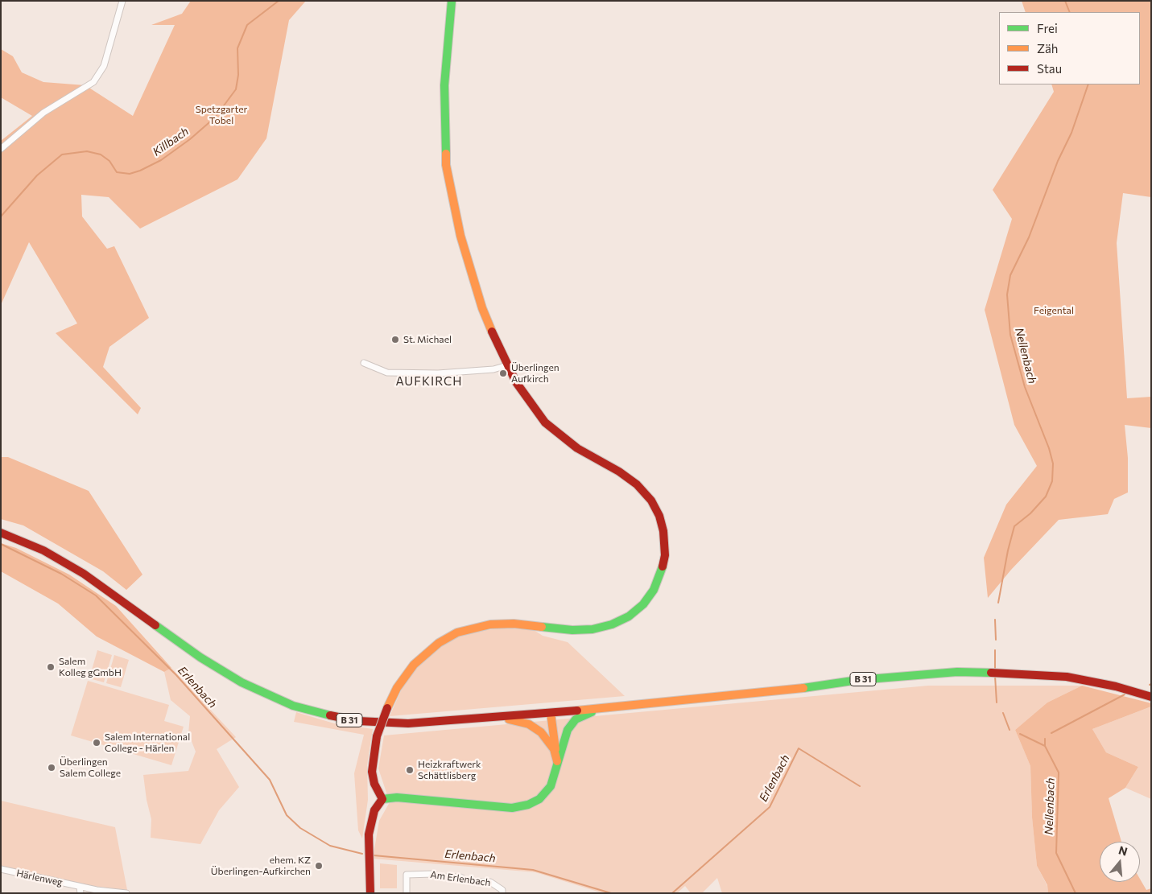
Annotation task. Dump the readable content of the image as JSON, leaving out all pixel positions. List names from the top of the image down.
{
  "streets": {
    "main road": ["B 31"],
    "street": ["Härlenweg", "Am Erlenbach"]
  },
  "districts": ["AUFKIRCH"],
  "water": ["Killbach", "Nellenbach", "Erlenbach"],
  "parks": ["Spetzgarter Tobel", "Feigental"],
  "places": [
    "St. Michael",
    "Überlingen Aufkirch",
    "Salem Kolleg gGmbH",
    "Salem International College - Härlen",
    "Überlingen Salem College",
    "Heizkraftwerk Schättlisberg",
    "ehem. KZ Überlingen-Aufkirchen"
  ],
  "legend": ["Frei", "Zäh", "Stau"],
  "north": "top"
}
